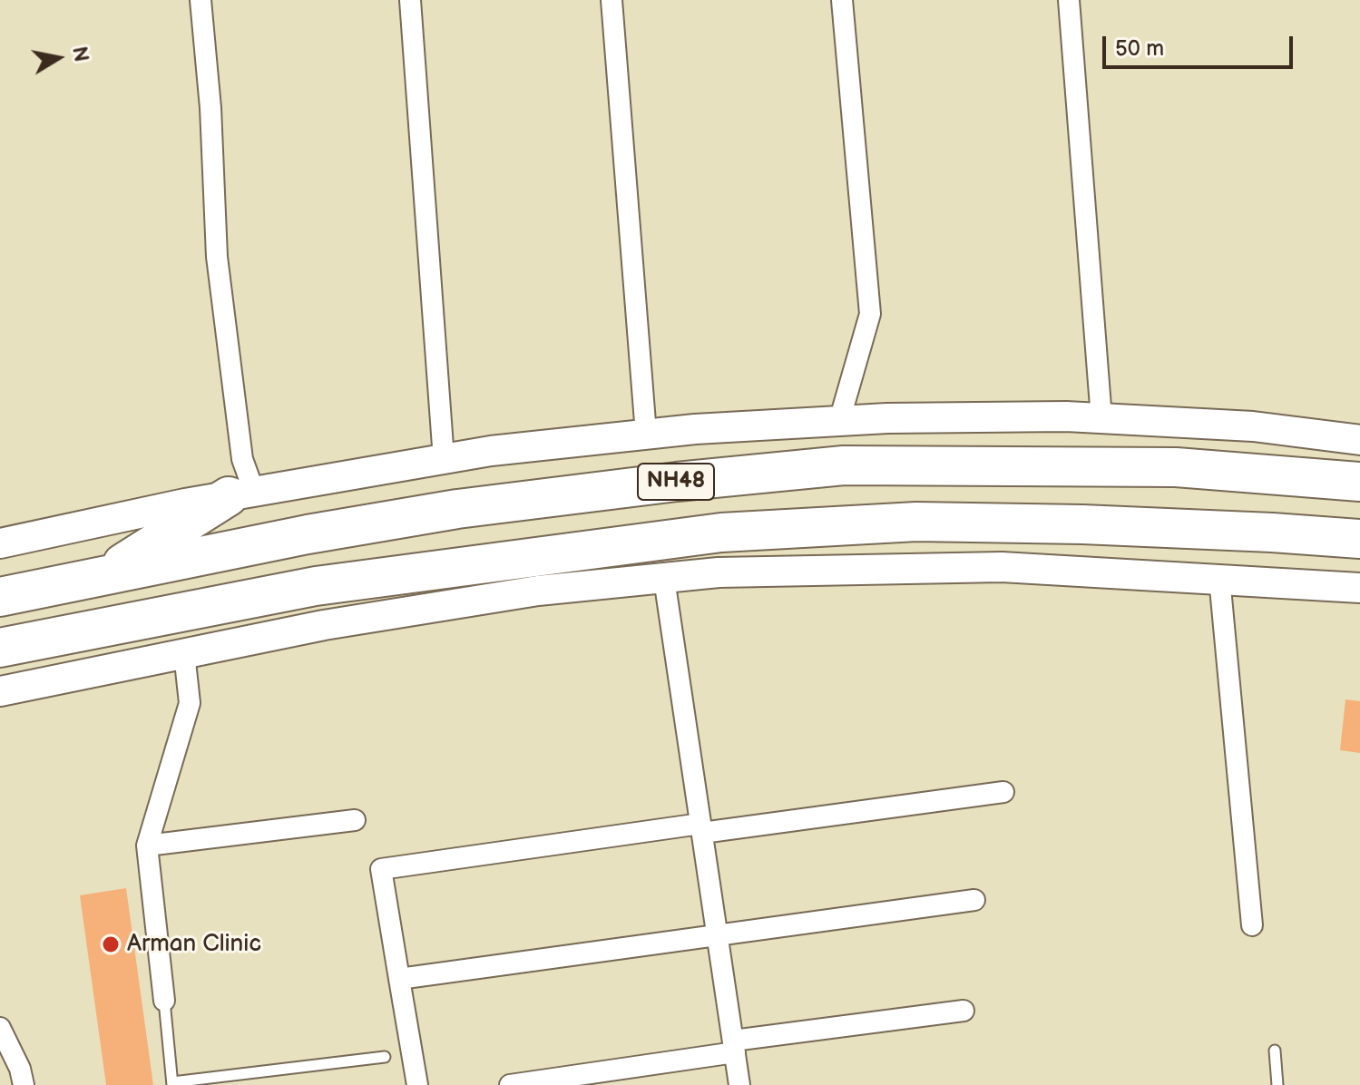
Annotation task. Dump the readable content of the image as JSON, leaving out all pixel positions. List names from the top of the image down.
{
  "streets": {
    "highway": ["NH48"]
  },
  "places": ["Arman Clinic"],
  "scale_bar": "50 m",
  "north": "right"
}
